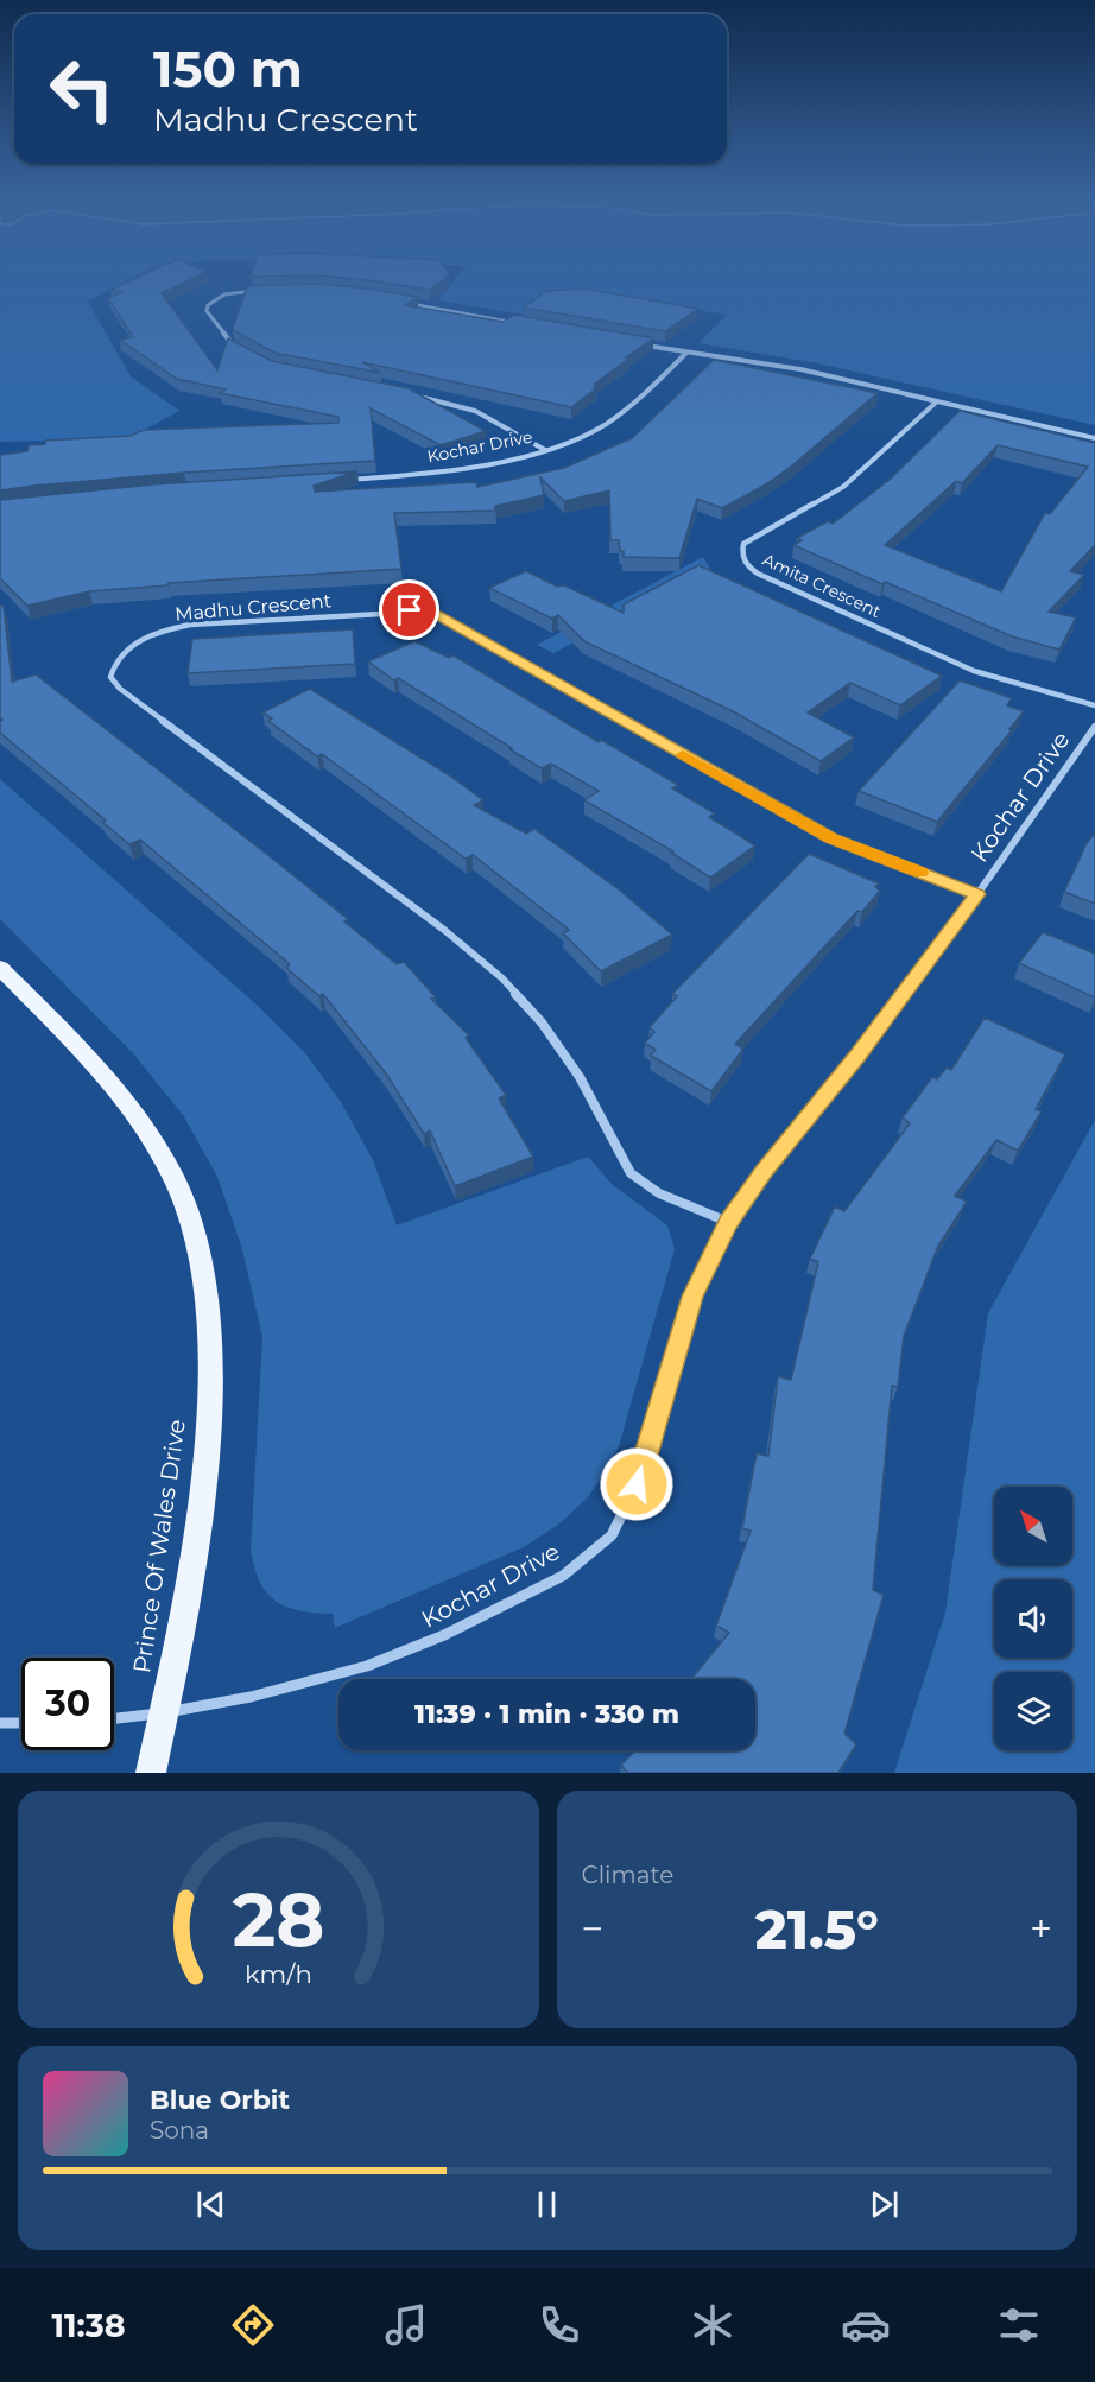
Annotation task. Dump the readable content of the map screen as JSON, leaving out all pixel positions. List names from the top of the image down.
{
  "streets": {
    "main road": ["Prince Of Wales Drive"],
    "street": ["Kochar Drive", "Amita Crescent", "Madhu Crescent"]
  },
  "crossings": [
    ["Kochar Drive", "Madhu Crescent"],
    ["Kochar Drive", "Prince Of Wales Drive"]
  ],
  "north": "top left",
  "page": {
    "turn": ["150 m", "Madhu Crescent"],
    "limit": "30",
    "trip": "11:39 · 1 min · 330 m",
    "tile": "Climate",
    "heat": ["−", "21.5°", "+"],
    "song": ["Blue Orbit", "Sona"],
    "tabs": "11:38",
    "gauge": ["28", "km/h"]
  }
}
